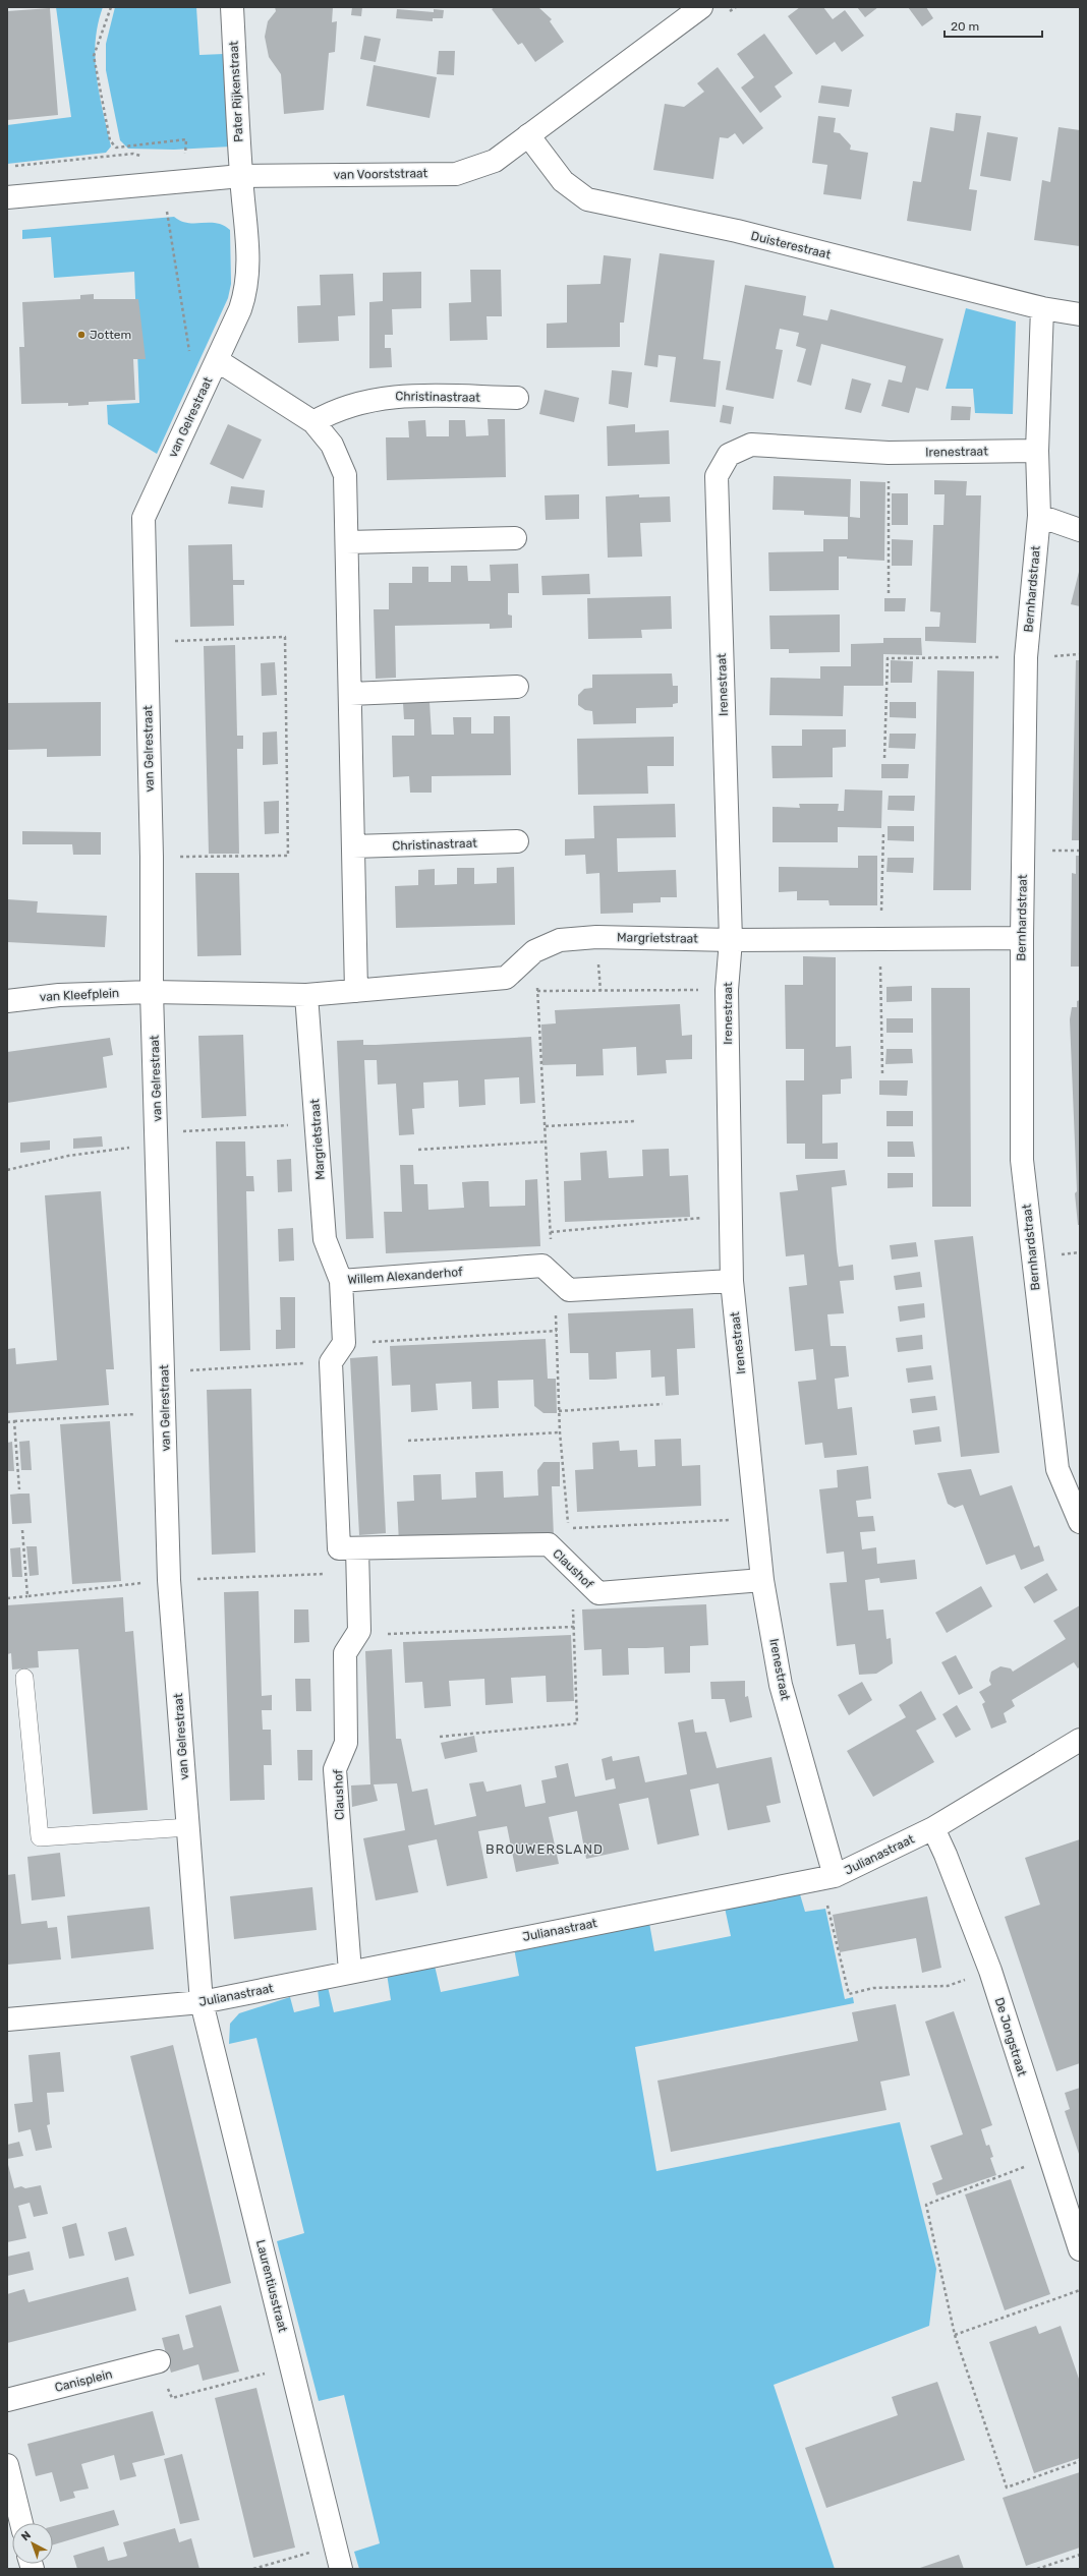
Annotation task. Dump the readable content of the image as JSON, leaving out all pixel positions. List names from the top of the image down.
{
  "streets": {
    "street": [
      "Pater Rijkenstraat",
      "van Voorststraat",
      "Duisterestraat",
      "Christinastraat",
      "van Gelrestraat",
      "Irenestraat",
      "Bernhardstraat",
      "Margrietstraat",
      "van Kleefplein",
      "Willem Alexanderhof",
      "Claushof",
      "Julianastraat",
      "De Jongstraat",
      "Laurentiusstraat",
      "Canisplein"
    ]
  },
  "crossings": [
    ["Pater Rijkenstraat", "van Voorststraat"],
    ["Pater Rijkenstraat", "van Gelrestraat"],
    ["van Voorststraat", "Duisterestraat"],
    ["van Voorststraat", "van Gelrestraat"],
    ["Duisterestraat", "Bernhardstraat"],
    ["van Gelrestraat", "Margrietstraat"],
    ["van Gelrestraat", "van Kleefplein"],
    ["van Gelrestraat", "Julianastraat"],
    ["van Gelrestraat", "Laurentiusstraat"],
    ["Irenestraat", "Bernhardstraat"],
    ["Irenestraat", "Margrietstraat"],
    ["Irenestraat", "Willem Alexanderhof"],
    ["Irenestraat", "Claushof"],
    ["Irenestraat", "Julianastraat"],
    ["Bernhardstraat", "Margrietstraat"],
    ["Margrietstraat", "van Kleefplein"],
    ["Margrietstraat", "Willem Alexanderhof"],
    ["Claushof", "Julianastraat"],
    ["Julianastraat", "De Jongstraat"],
    ["Julianastraat", "Laurentiusstraat"]
  ],
  "districts": ["BROUWERSLAND"],
  "places": ["Jottem"],
  "scale_bar": "20 m",
  "north": "top left"
}
